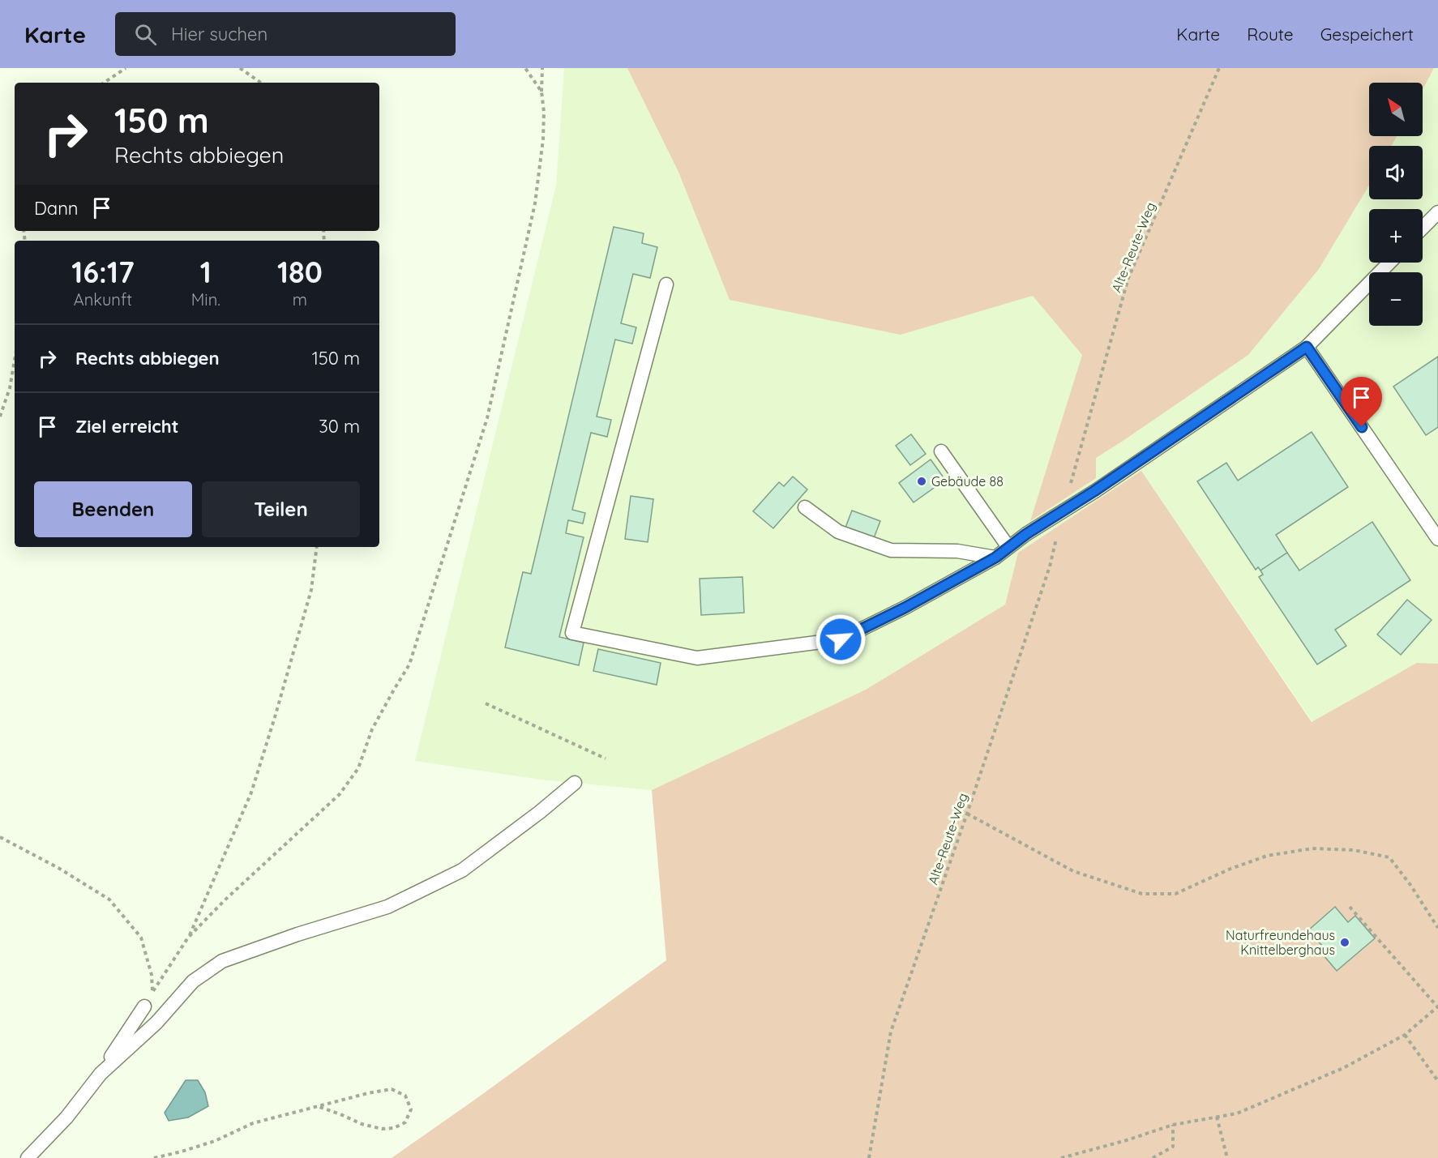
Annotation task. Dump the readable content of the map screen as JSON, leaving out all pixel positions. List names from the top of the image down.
{
  "streets": {
    "path": ["Alte-Reute-Weg"]
  },
  "places": ["Gebäude 88", "Naturfreundehaus Knittelberghaus"],
  "north": "top left",
  "page": {
    "header": "Karte",
    "search": "Hier suchen",
    "nav": ["Karte", "Route", "Gespeichert"],
    "map_buttons": ["+", "−"],
    "turn": ["150 m", "Rechts abbiegen"],
    "then": "Dann",
    "eta": [
      "16:17",
      "Ankunft",
      "1",
      "Min.",
      "180",
      "m"
    ],
    "list": [
      {
        "name": "Rechts abbiegen",
        "value": "150 m"
      },
      {
        "name": "Ziel erreicht",
        "value": "30 m"
      }
    ],
    "buttons": ["Beenden", "Teilen"]
  }
}
